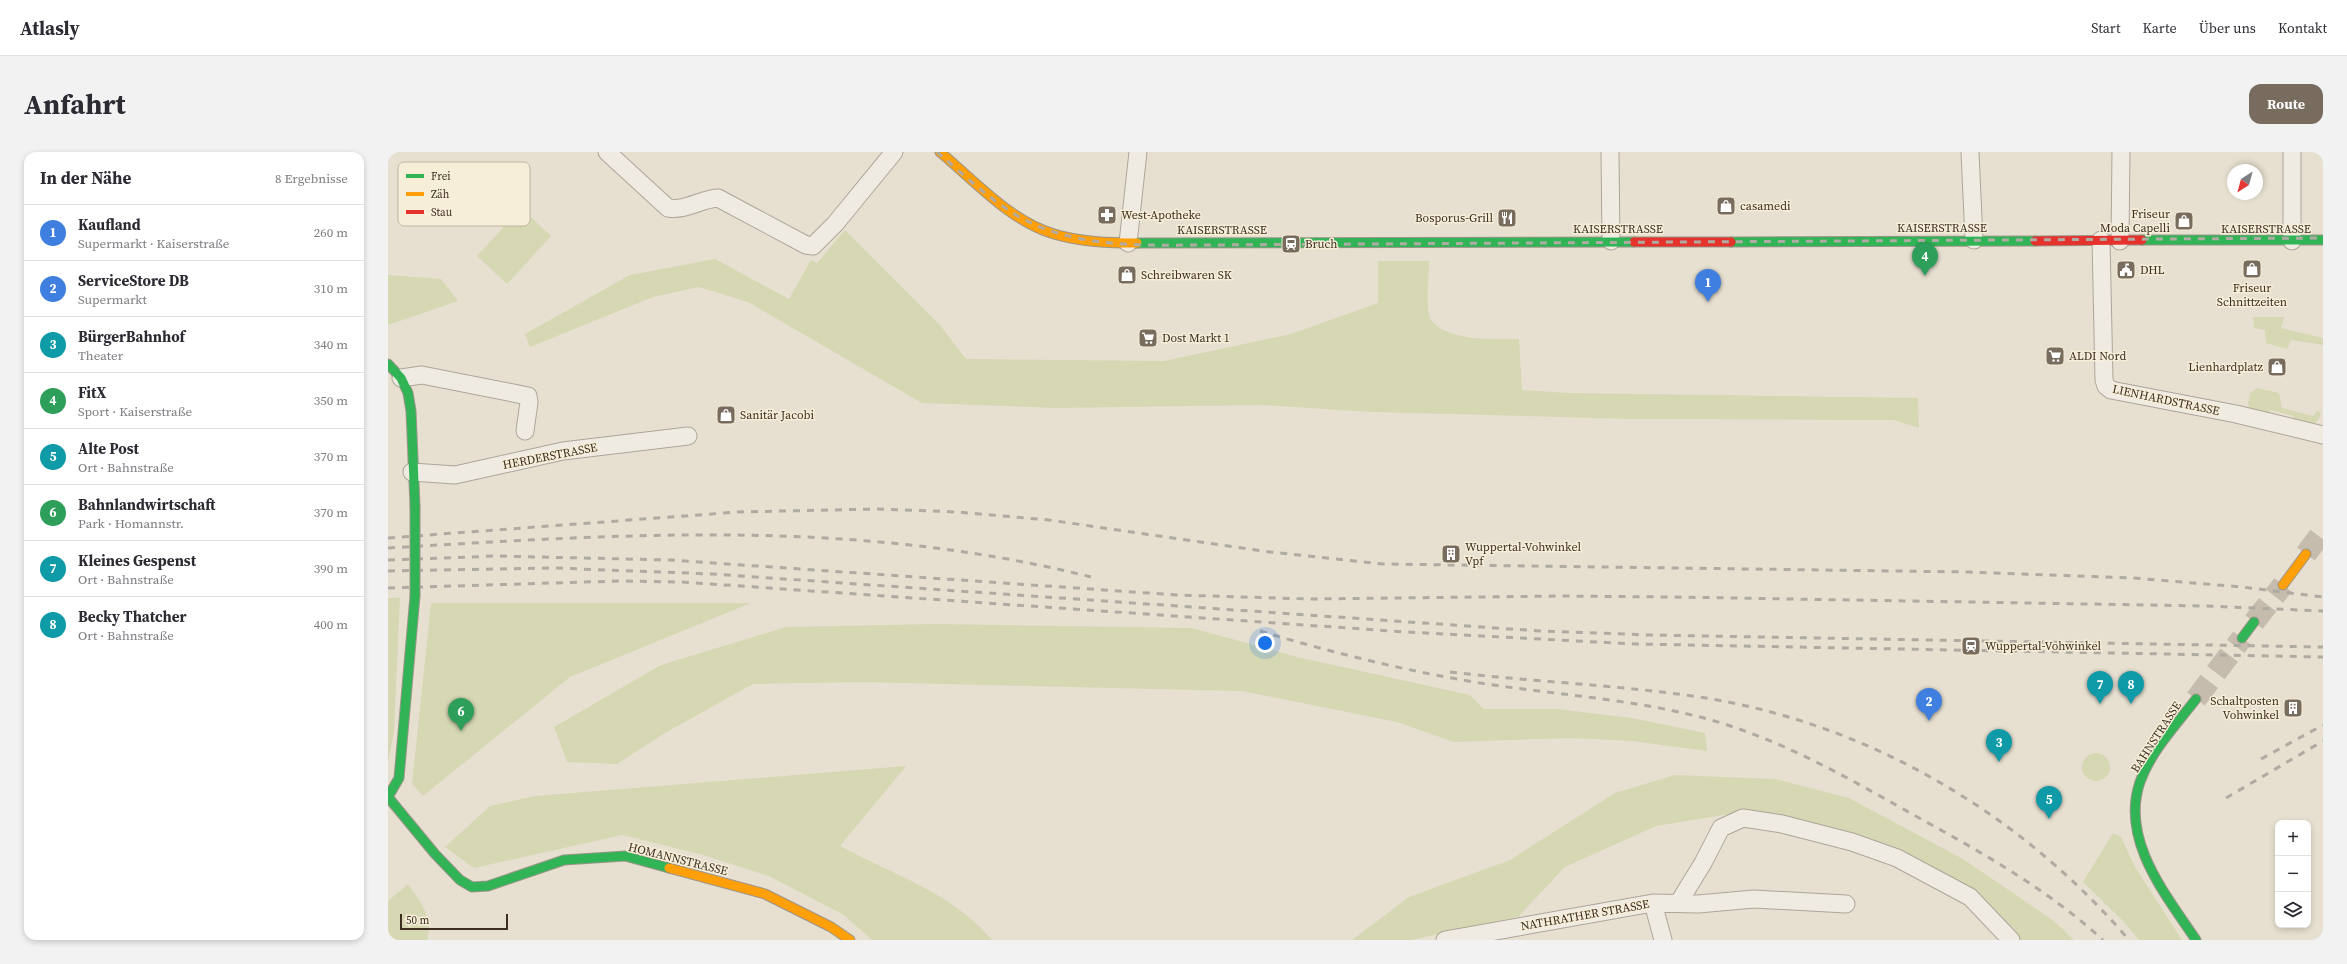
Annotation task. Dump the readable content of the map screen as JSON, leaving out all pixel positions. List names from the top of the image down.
{
  "streets": {
    "main road": ["KAISERSTRASSE", "BAHNSTRASSE", "HOMANNSTRASSE"],
    "street": ["LIENHARDSTRASSE", "HERDERSTRASSE", "NATHRATHER STRASSE"]
  },
  "crossings": [
    ["KAISERSTRASSE", "LIENHARDSTRASSE"]
  ],
  "places": {
    "shop": [
      "casamedi",
      "Friseur Moda Capelli",
      "Friseur Schnittzeiten",
      "Schreibwaren SK",
      "Lienhardplatz",
      "Sanitär Jacobi"
    ],
    "pharmacy": ["West-Apotheke"],
    "restaurant": ["Bosporus-Grill"],
    "station": ["Bruch", "Wuppertal-Vohwinkel"],
    "public building": ["DHL"],
    "supermarket": ["Dost Markt 1", "ALDI Nord"],
    "building": ["Wuppertal-Vohwinkel Vpf", "Schaltposten Vohwinkel"]
  },
  "legend": ["Frei", "Zäh", "Stau"],
  "scale_bar": "50 m",
  "north": "bottom left",
  "page": {
    "header": "Atlasly",
    "nav": [
      "Start",
      "Karte",
      "Über uns",
      "Kontakt"
    ],
    "buttons": "Route",
    "title": "Anfahrt",
    "heading": ["In der Nähe", "8 Ergebnisse"],
    "list": [
      {
        "mark": "1",
        "name": "Kaufland",
        "note": "Supermarkt · Kaiserstraße",
        "value": "260 m"
      },
      {
        "mark": "2",
        "name": "ServiceStore DB",
        "note": "Supermarkt",
        "value": "310 m"
      },
      {
        "mark": "3",
        "name": "BürgerBahnhof",
        "note": "Theater",
        "value": "340 m"
      },
      {
        "mark": "4",
        "name": "FitX",
        "note": "Sport · Kaiserstraße",
        "value": "350 m"
      },
      {
        "mark": "5",
        "name": "Alte Post",
        "note": "Ort · Bahnstraße",
        "value": "370 m"
      },
      {
        "mark": "6",
        "name": "Bahnlandwirtschaft",
        "note": "Park · Homannstr.",
        "value": "370 m"
      },
      {
        "mark": "7",
        "name": "Kleines Gespenst",
        "note": "Ort · Bahnstraße",
        "value": "390 m"
      },
      {
        "mark": "8",
        "name": "Becky Thatcher",
        "note": "Ort · Bahnstraße",
        "value": "400 m"
      }
    ],
    "pins": [
      "4",
      "1",
      "7",
      "8",
      "2",
      "6",
      "3",
      "5"
    ],
    "map_buttons": ["+", "−"],
    "scale": "50 m"
  }
}
